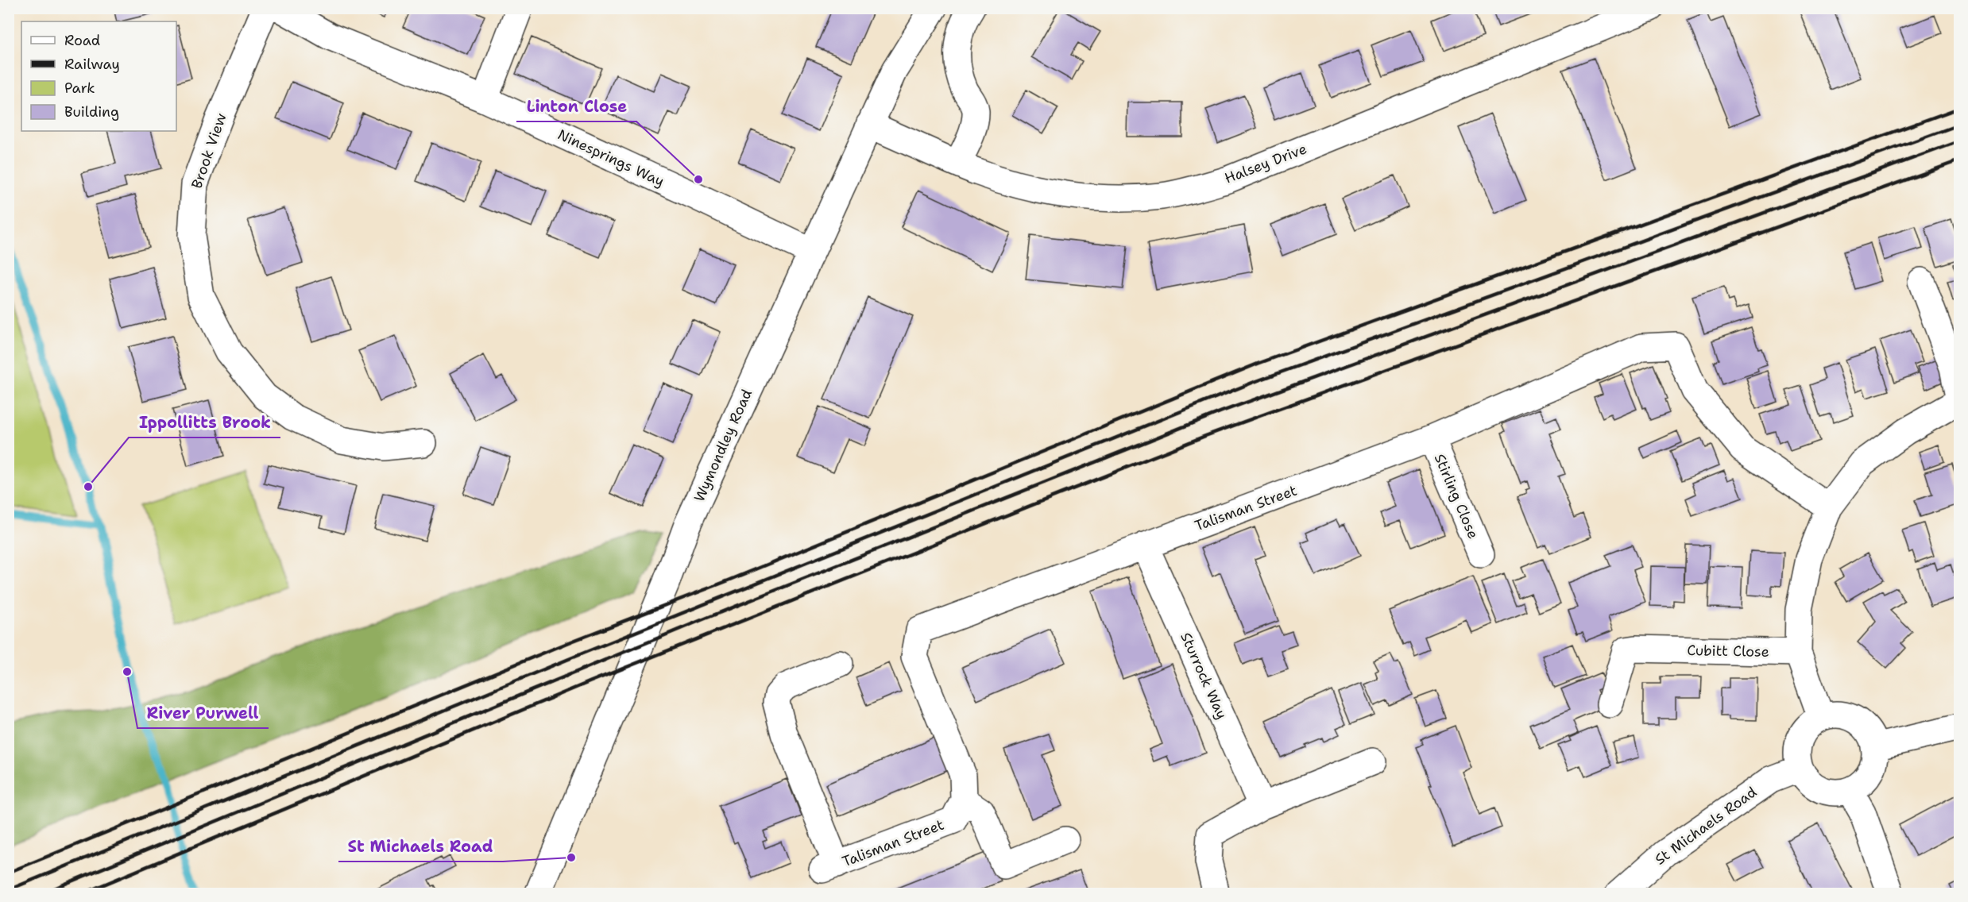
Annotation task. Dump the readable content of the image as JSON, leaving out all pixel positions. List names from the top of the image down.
{
  "streets": {
    "street": [
      "Brook View",
      "Ninesprings Way",
      "Halsey Drive",
      "Wymondley Road",
      "Stirling Close",
      "Talisman Street",
      "Cubitt Close",
      "Sturrock Way",
      "St Michaels Road"
    ]
  },
  "crossings": [
    ["Ninesprings Way", "Wymondley Road"],
    ["Halsey Drive", "Wymondley Road"],
    ["Stirling Close", "Talisman Street"],
    ["Talisman Street", "Sturrock Way"]
  ],
  "places": [
    "Linton Close",
    "Ippollitts Brook",
    "River Purwell",
    "St Michaels Road"
  ],
  "legend": [
    "Road",
    "Railway",
    "Park",
    "Building"
  ]
}
